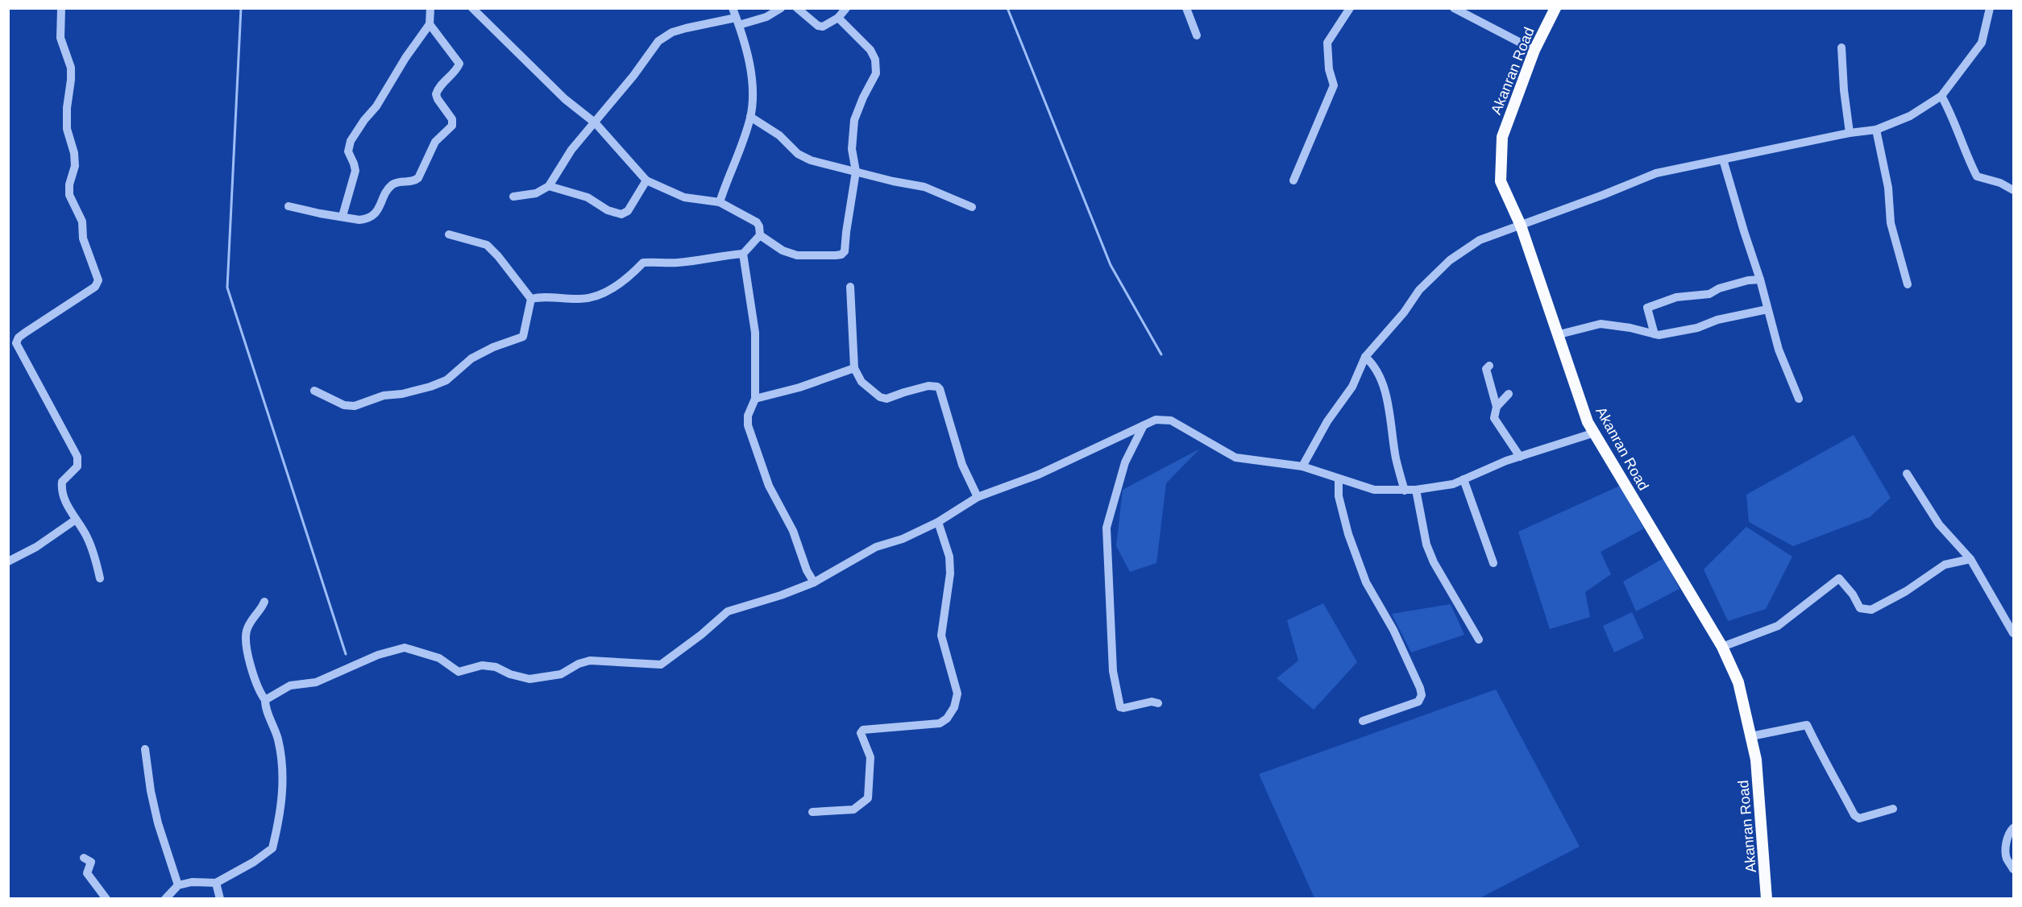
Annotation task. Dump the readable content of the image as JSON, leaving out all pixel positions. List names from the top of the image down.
{
  "streets": {
    "main road": ["Akanran Road"]
  }
}
